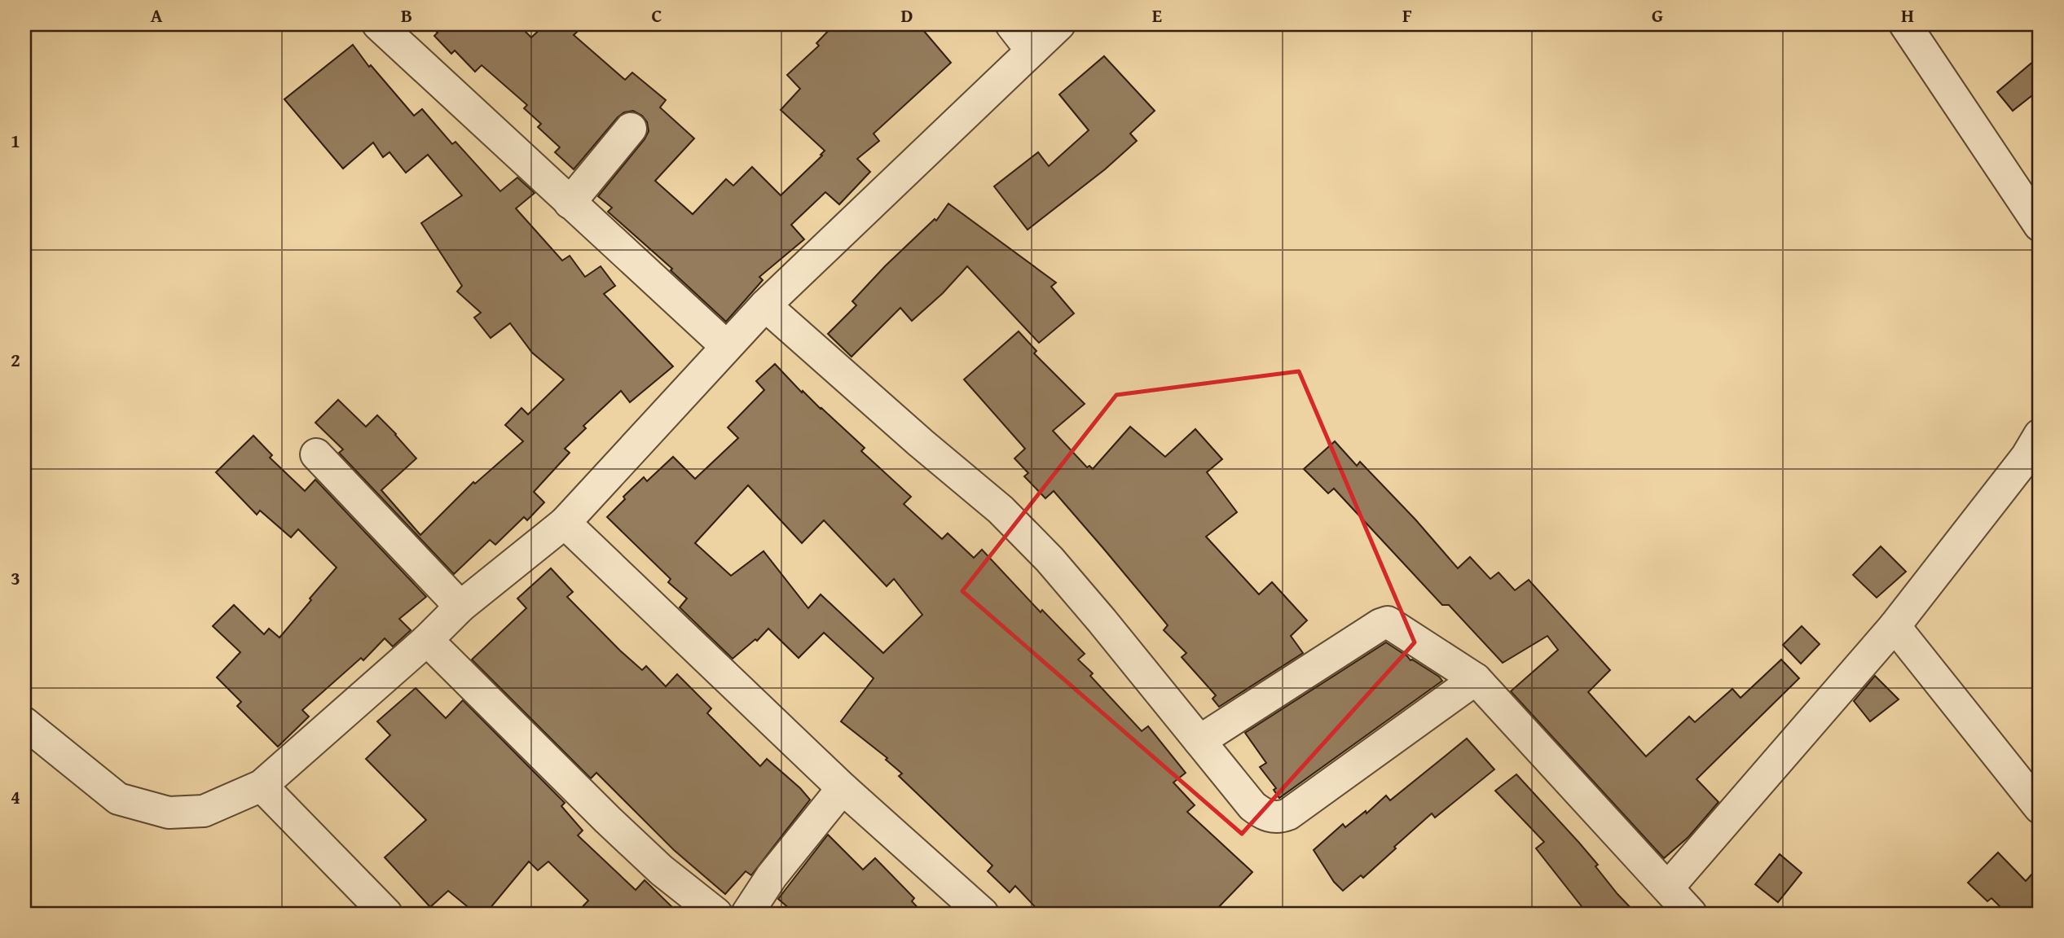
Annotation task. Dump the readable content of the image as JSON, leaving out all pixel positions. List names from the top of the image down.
{
  "grid": {
    "columns": [
      "A",
      "B",
      "C",
      "D",
      "E",
      "F",
      "G",
      "H"
    ],
    "rows": [
      "1",
      "2",
      "3",
      "4"
    ]
  }
}
